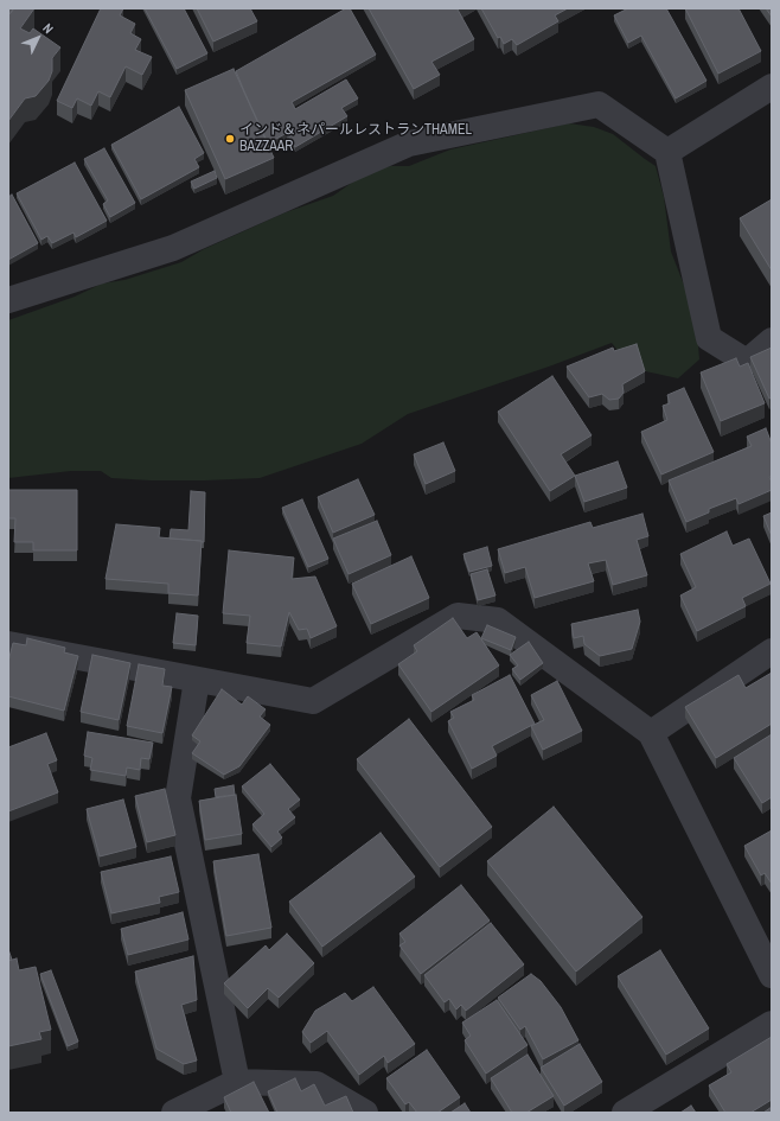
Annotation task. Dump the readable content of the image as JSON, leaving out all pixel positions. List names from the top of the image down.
{
  "places": ["インド＆ネパールレストランTHAMEL BAZZAAR"],
  "north": "top right"
}
